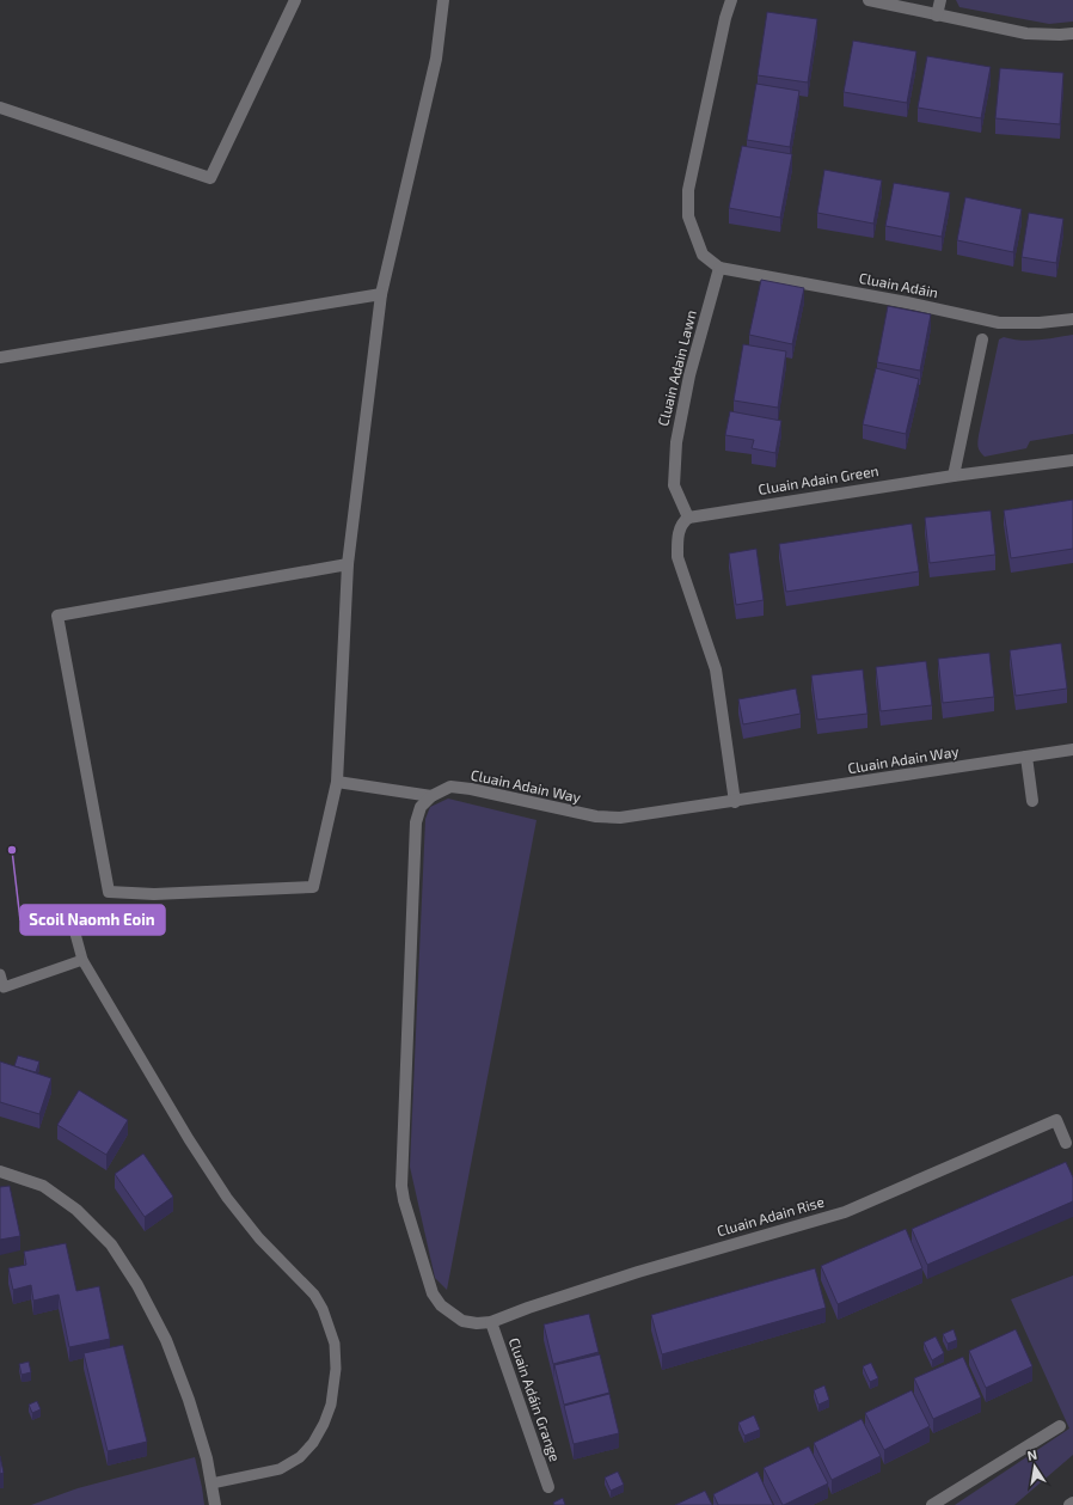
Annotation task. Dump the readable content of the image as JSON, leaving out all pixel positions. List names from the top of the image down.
{
  "streets": {
    "street": [
      "Cluain Adáin",
      "Cluain Adain Lawn",
      "Cluain Adain Green",
      "Cluain Adain Way",
      "Cluain Adain Rise",
      "Cluain Adáin Grange"
    ]
  },
  "crossings": [
    ["Cluain Adáin", "Cluain Adain Lawn"],
    ["Cluain Adain Lawn", "Cluain Adain Green"],
    ["Cluain Adain Way", "Cluain Adain Rise"],
    ["Cluain Adain Rise", "Cluain Adáin Grange"]
  ],
  "places": ["Scoil Naomh Eoin"],
  "north": "top"
}
